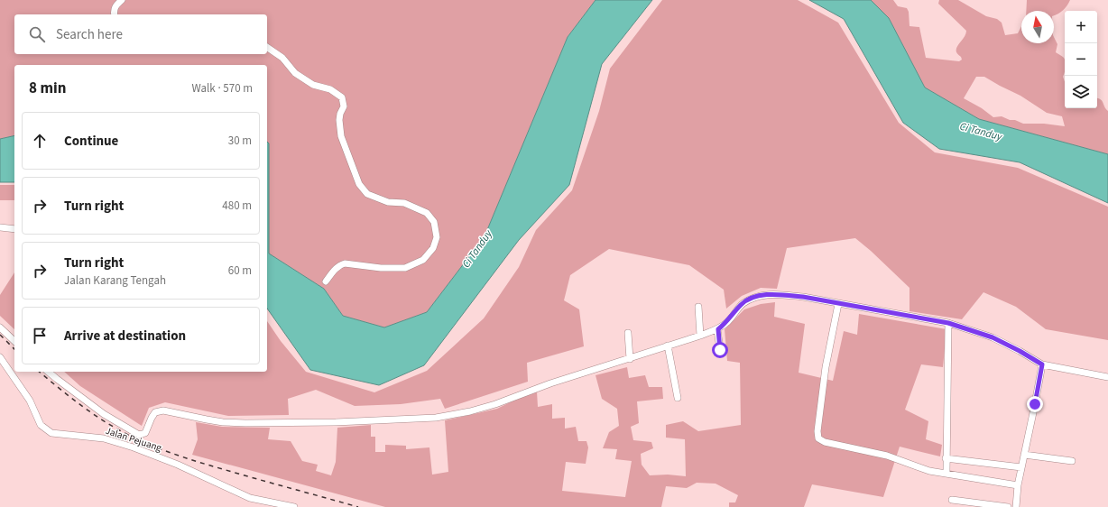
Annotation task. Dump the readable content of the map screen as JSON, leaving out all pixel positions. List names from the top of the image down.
{
  "streets": {
    "street": ["Jalan Pejuang"]
  },
  "water": ["Ci Tanduy"],
  "north": "top",
  "page": {
    "map_buttons": ["+", "−"],
    "search": "Search here",
    "heading": ["8 min", "Walk · 570 m"],
    "list": [
      ["Continue", "30 m"],
      ["Turn right", "480 m"],
      ["Turn right", "Jalan Karang Tengah", "60 m"],
      "Arrive at destination"
    ]
  }
}
